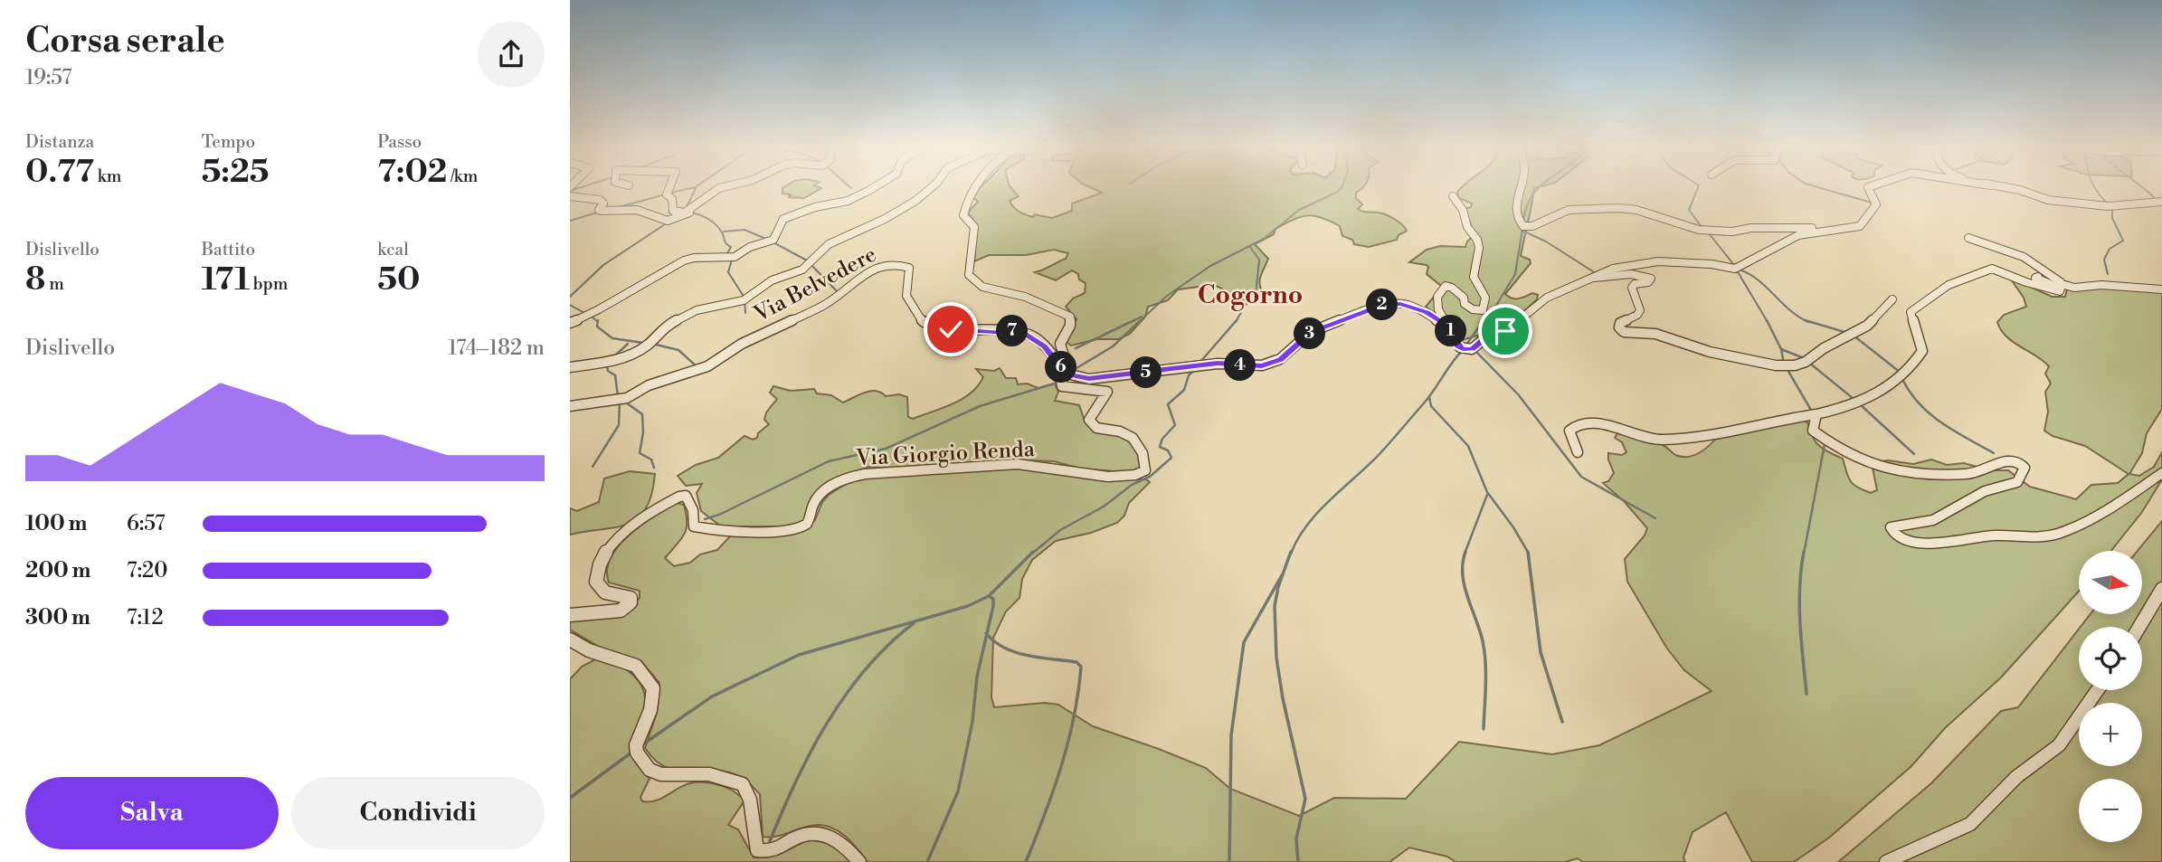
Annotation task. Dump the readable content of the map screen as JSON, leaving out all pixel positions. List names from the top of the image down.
{
  "streets": {
    "street": ["Via Belvedere", "Via Giorgio Renda"]
  },
  "crossings": [
    ["Via Belvedere", "Via Giorgio Renda"]
  ],
  "districts": ["Cogorno"],
  "north": "right",
  "page": {
    "heading": ["Corsa serale", "19:57"],
    "stats": [
      ["Distanza", "0.77 km"],
      ["Tempo", "5:25"],
      ["Passo", "7:02 /km"],
      ["Dislivello", "8 m"],
      ["Battito", "171 bpm"],
      ["kcal", "50"]
    ],
    "pins": [
      "2",
      "1",
      "7",
      "3",
      "4",
      "6",
      "5"
    ],
    "chart": ["Dislivello", "174–182 m"],
    "list": [
      {
        "name": "100 m",
        "note": "6:57"
      },
      {
        "name": "200 m",
        "note": "7:20"
      },
      {
        "name": "300 m",
        "note": "7:12"
      }
    ],
    "map_buttons": ["+", "−"],
    "buttons": ["Salva", "Condividi"]
  }
}
